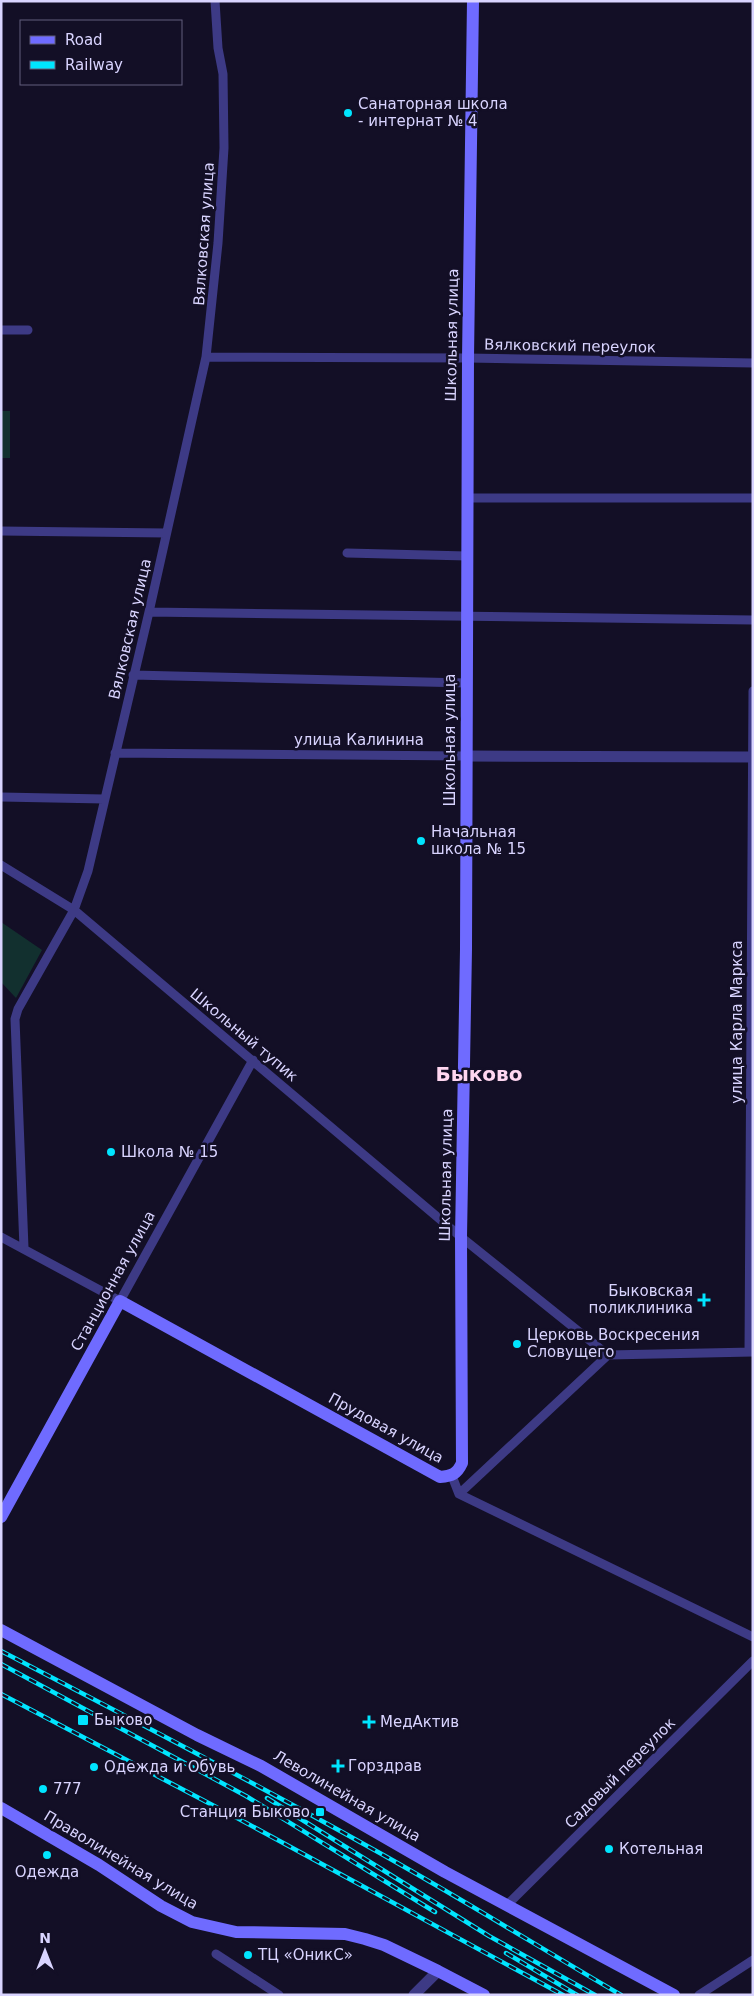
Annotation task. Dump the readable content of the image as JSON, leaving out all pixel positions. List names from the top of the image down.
{
  "streets": {
    "main road": [
      "Школьная улица",
      "Станционная улица",
      "Прудовая улица",
      "Леволинейная улица",
      "Праволинейная улица"
    ],
    "street": [
      "Вялковская улица",
      "Вялковский переулок",
      "улица Калинина",
      "улица Карла Маркса",
      "Школьный тупик",
      "Садовый переулок"
    ]
  },
  "crossings": [
    ["Вялковская улица", "Вялковский переулок"],
    ["Вялковская улица", "улица Калинина"],
    ["Вялковская улица", "Школьный тупик"],
    ["Вялковская улица", "Прудовая улица"],
    ["Школьная улица", "Вялковский переулок"],
    ["Школьная улица", "улица Калинина"],
    ["Школьная улица", "Школьный тупик"],
    ["Школьная улица", "Прудовая улица"],
    ["улица Калинина", "улица Карла Маркса"],
    ["Школьный тупик", "Станционная улица"],
    ["Станционная улица", "Прудовая улица"],
    ["Садовый переулок", "Леволинейная улица"]
  ],
  "districts": ["Быково"],
  "places": {
    "other": [
      "Санаторная школа - интернат № 4",
      "Начальная школа № 15",
      "Школа № 15",
      "Церковь Воскресения Словущего",
      "Одежда и Обувь",
      "777",
      "Котельная",
      "Одежда",
      "ТЦ «ОникС»"
    ],
    "health": ["Быковская поликлиника", "МедАктив", "Горздрав"],
    "transit": ["Быково", "Станция Быково"]
  },
  "legend": ["Road", "Railway"],
  "north": "top"
}
